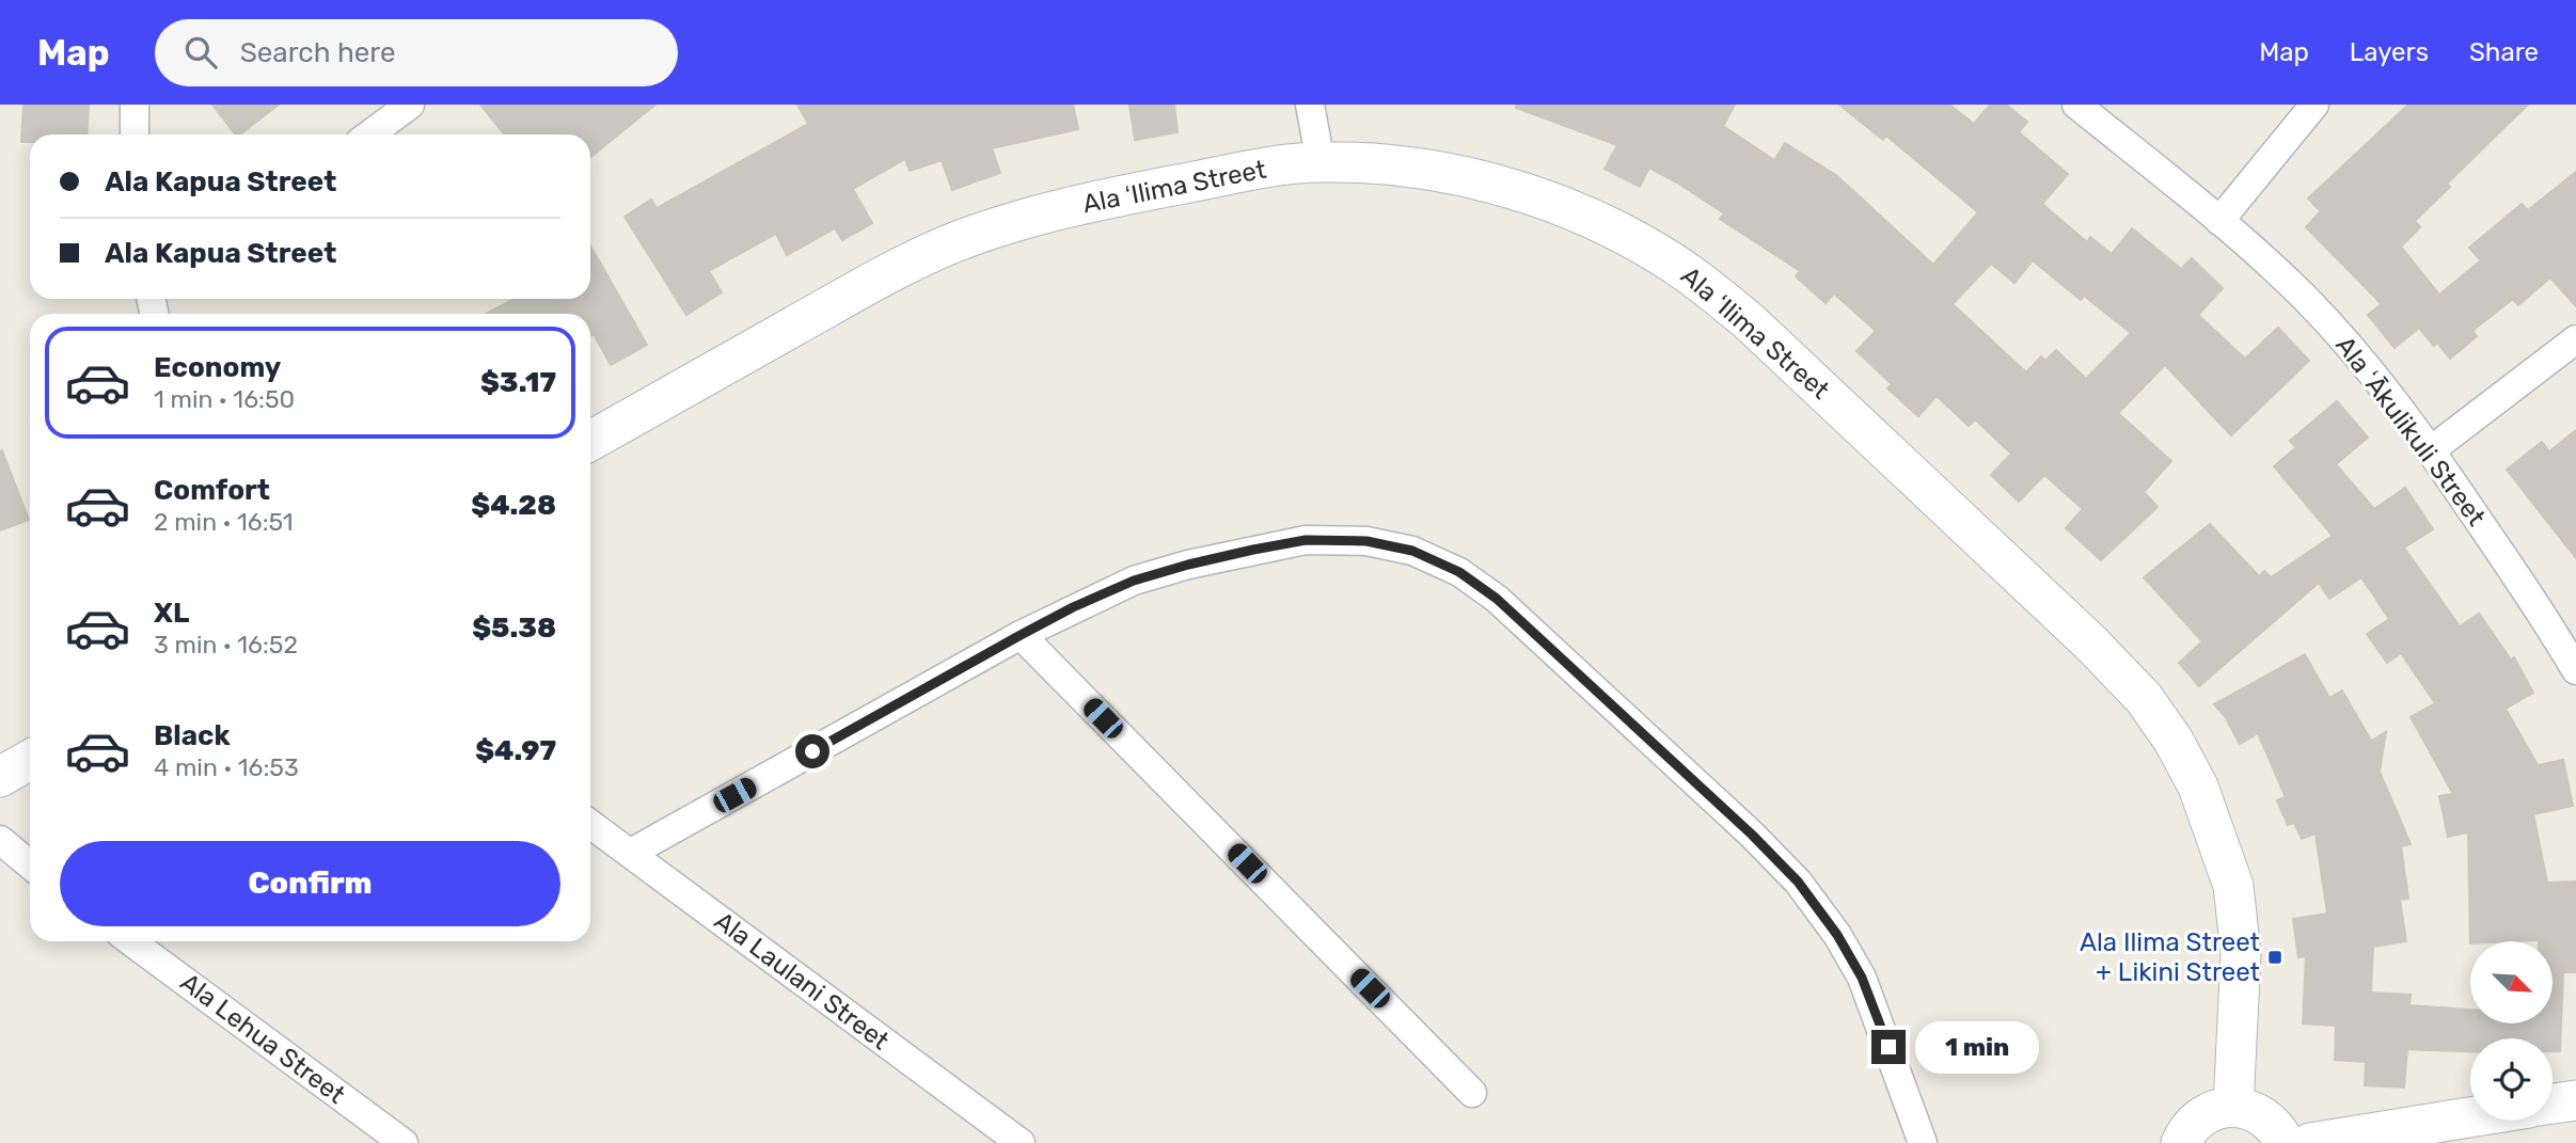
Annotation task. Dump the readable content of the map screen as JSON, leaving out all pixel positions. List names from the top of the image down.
{
  "streets": {
    "street": [
      "Ala ʻIlima Street",
      "Ala ʻĀkulikuli Street",
      "Ala Laulani Street",
      "Ala Lehua Street"
    ]
  },
  "places": {
    "transit": ["Ala Ilima Street + Likini Street"]
  },
  "north": "bottom right",
  "page": {
    "header": "Map",
    "search": "Search here",
    "nav": ["Map", "Layers", "Share"],
    "banner": ["Ala Kapua Street", "Ala Kapua Street"],
    "list": [
      {
        "name": "Economy",
        "note": "1 min · 16:50",
        "value": "$3.17"
      },
      {
        "name": "Comfort",
        "note": "2 min · 16:51",
        "value": "$4.28"
      },
      {
        "name": "XL",
        "note": "3 min · 16:52",
        "value": "$5.38"
      },
      {
        "name": "Black",
        "note": "4 min · 16:53",
        "value": "$4.97"
      }
    ],
    "buttons": "Confirm",
    "bubble": "1 min"
  }
}
